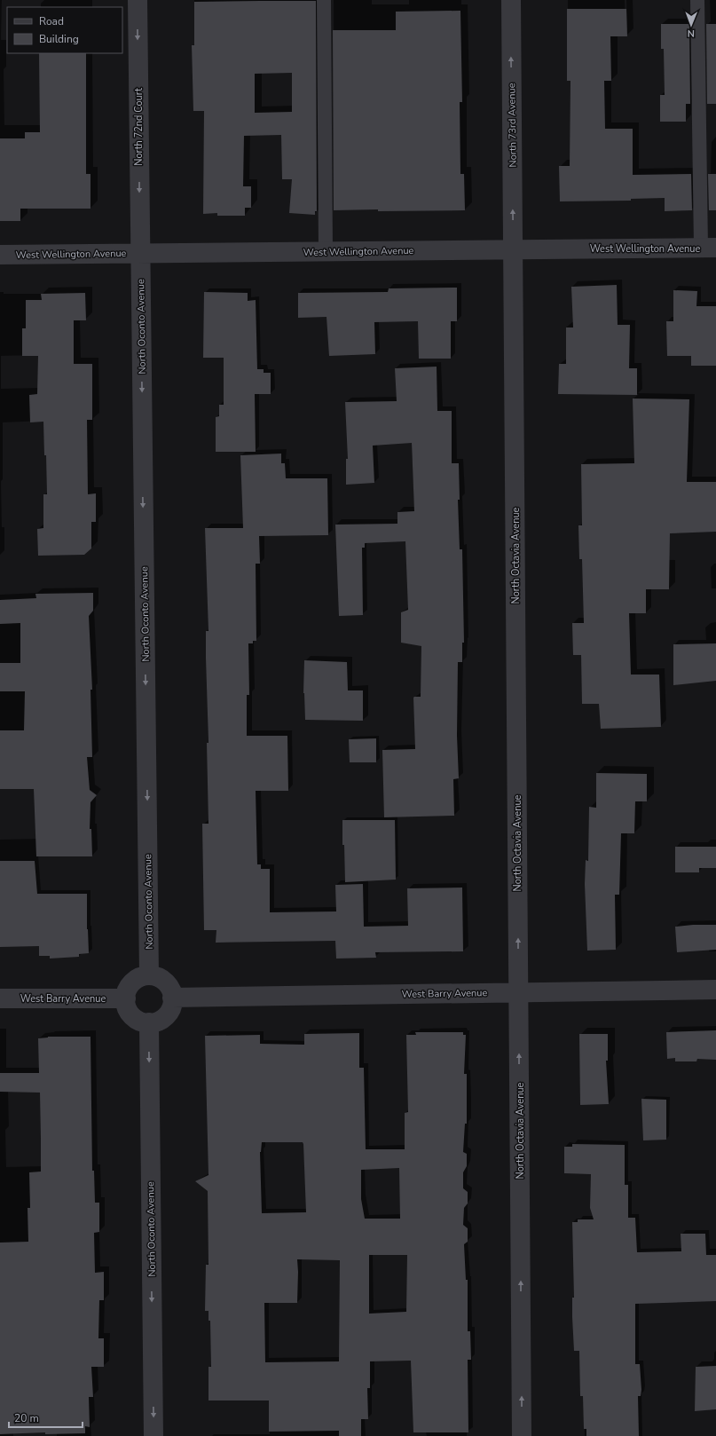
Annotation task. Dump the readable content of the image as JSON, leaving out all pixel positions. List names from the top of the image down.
{
  "streets": {
    "street": [
      "North 73rd Avenue",
      "North 72nd Court",
      "West Wellington Avenue",
      "North Oconto Avenue",
      "North Octavia Avenue",
      "West Barry Avenue"
    ]
  },
  "crossings": [
    ["North 73rd Avenue", "West Wellington Avenue"],
    ["North 73rd Avenue", "North Octavia Avenue"],
    ["North 72nd Court", "West Wellington Avenue"],
    ["North 72nd Court", "North Oconto Avenue"],
    ["West Wellington Avenue", "North Oconto Avenue"],
    ["West Wellington Avenue", "North Octavia Avenue"],
    ["North Oconto Avenue", "West Barry Avenue"],
    ["North Octavia Avenue", "West Barry Avenue"]
  ],
  "one_way": [
    "North 73rd Avenue",
    "North 72nd Court",
    "North Oconto Avenue",
    "North Octavia Avenue"
  ],
  "legend": ["Road", "Building"],
  "scale_bar": "20 m",
  "north": "bottom"
}
